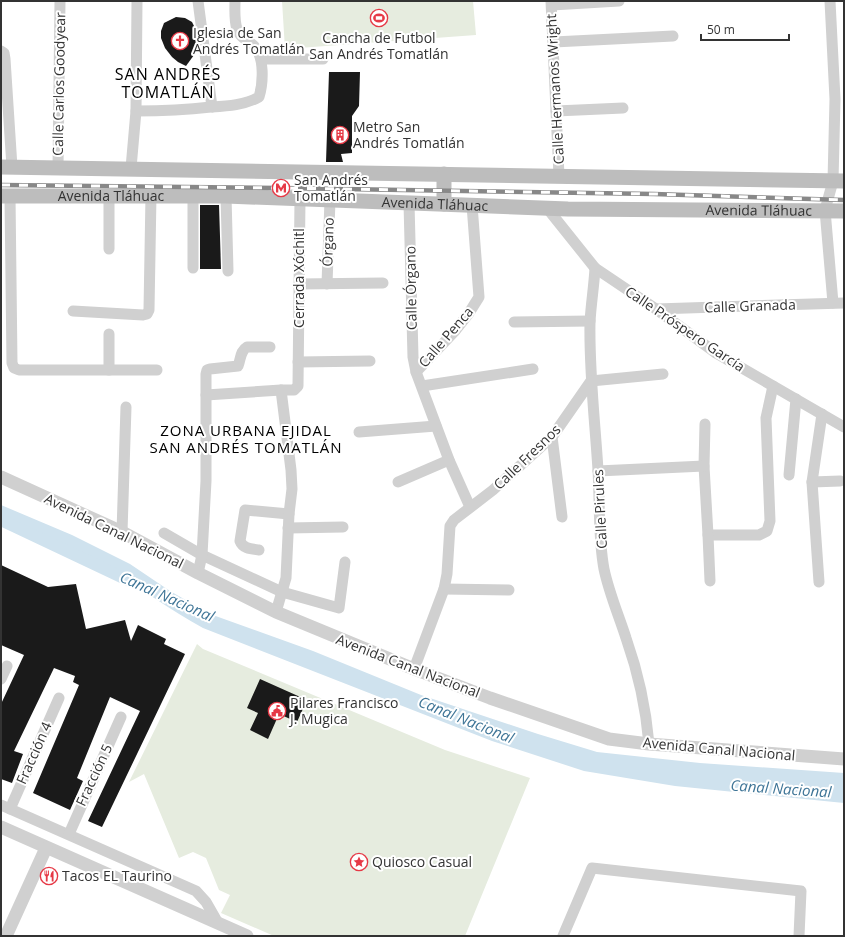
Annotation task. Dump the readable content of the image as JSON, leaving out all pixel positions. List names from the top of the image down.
{
  "streets": {
    "main road": ["Avenida Tláhuac"],
    "street": [
      "Calle Carlos Goodyear",
      "Calle Hermanos Wright",
      "Órgano",
      "Cerrada Xóchitl",
      "Calle Órgano",
      "Calle Granada",
      "Calle Próspero García",
      "Calle Penca",
      "Calle Fresnos",
      "Calle Pirules",
      "Avenida Canal Nacional",
      "Fracción 4",
      "Fracción 5"
    ]
  },
  "crossings": [
    ["Calle Carlos Goodyear", "Avenida Tláhuac"],
    ["Calle Hermanos Wright", "Avenida Tláhuac"],
    ["Avenida Tláhuac", "Órgano"],
    ["Avenida Tláhuac", "Cerrada Xóchitl"],
    ["Avenida Tláhuac", "Calle Órgano"],
    ["Avenida Tláhuac", "Calle Próspero García"],
    ["Avenida Tláhuac", "Calle Penca"],
    ["Calle Órgano", "Calle Penca"],
    ["Calle Granada", "Calle Próspero García"],
    ["Calle Próspero García", "Calle Pirules"],
    ["Calle Penca", "Calle Fresnos"],
    ["Calle Fresnos", "Calle Pirules"],
    ["Calle Fresnos", "Avenida Canal Nacional"],
    ["Calle Pirules", "Avenida Canal Nacional"]
  ],
  "districts": ["SAN ANDRÉS TOMATLÁN", "ZONA URBANA EJIDAL SAN ANDRÉS TOMATLÁN"],
  "water": ["Canal Nacional"],
  "places": {
    "sports": ["Cancha de Futbol San Andrés Tomatlán"],
    "church": ["Iglesia de San Andrés Tomatlán"],
    "building": ["Metro San Andrés Tomatlán"],
    "metro station": ["San Andrés Tomatlán"],
    "public building": ["Pilares Francisco J. Mugica"],
    "place": ["Quiosco Casual"],
    "restaurant": ["Tacos EL Taurino"]
  },
  "scale_bar": "50 m"
}
